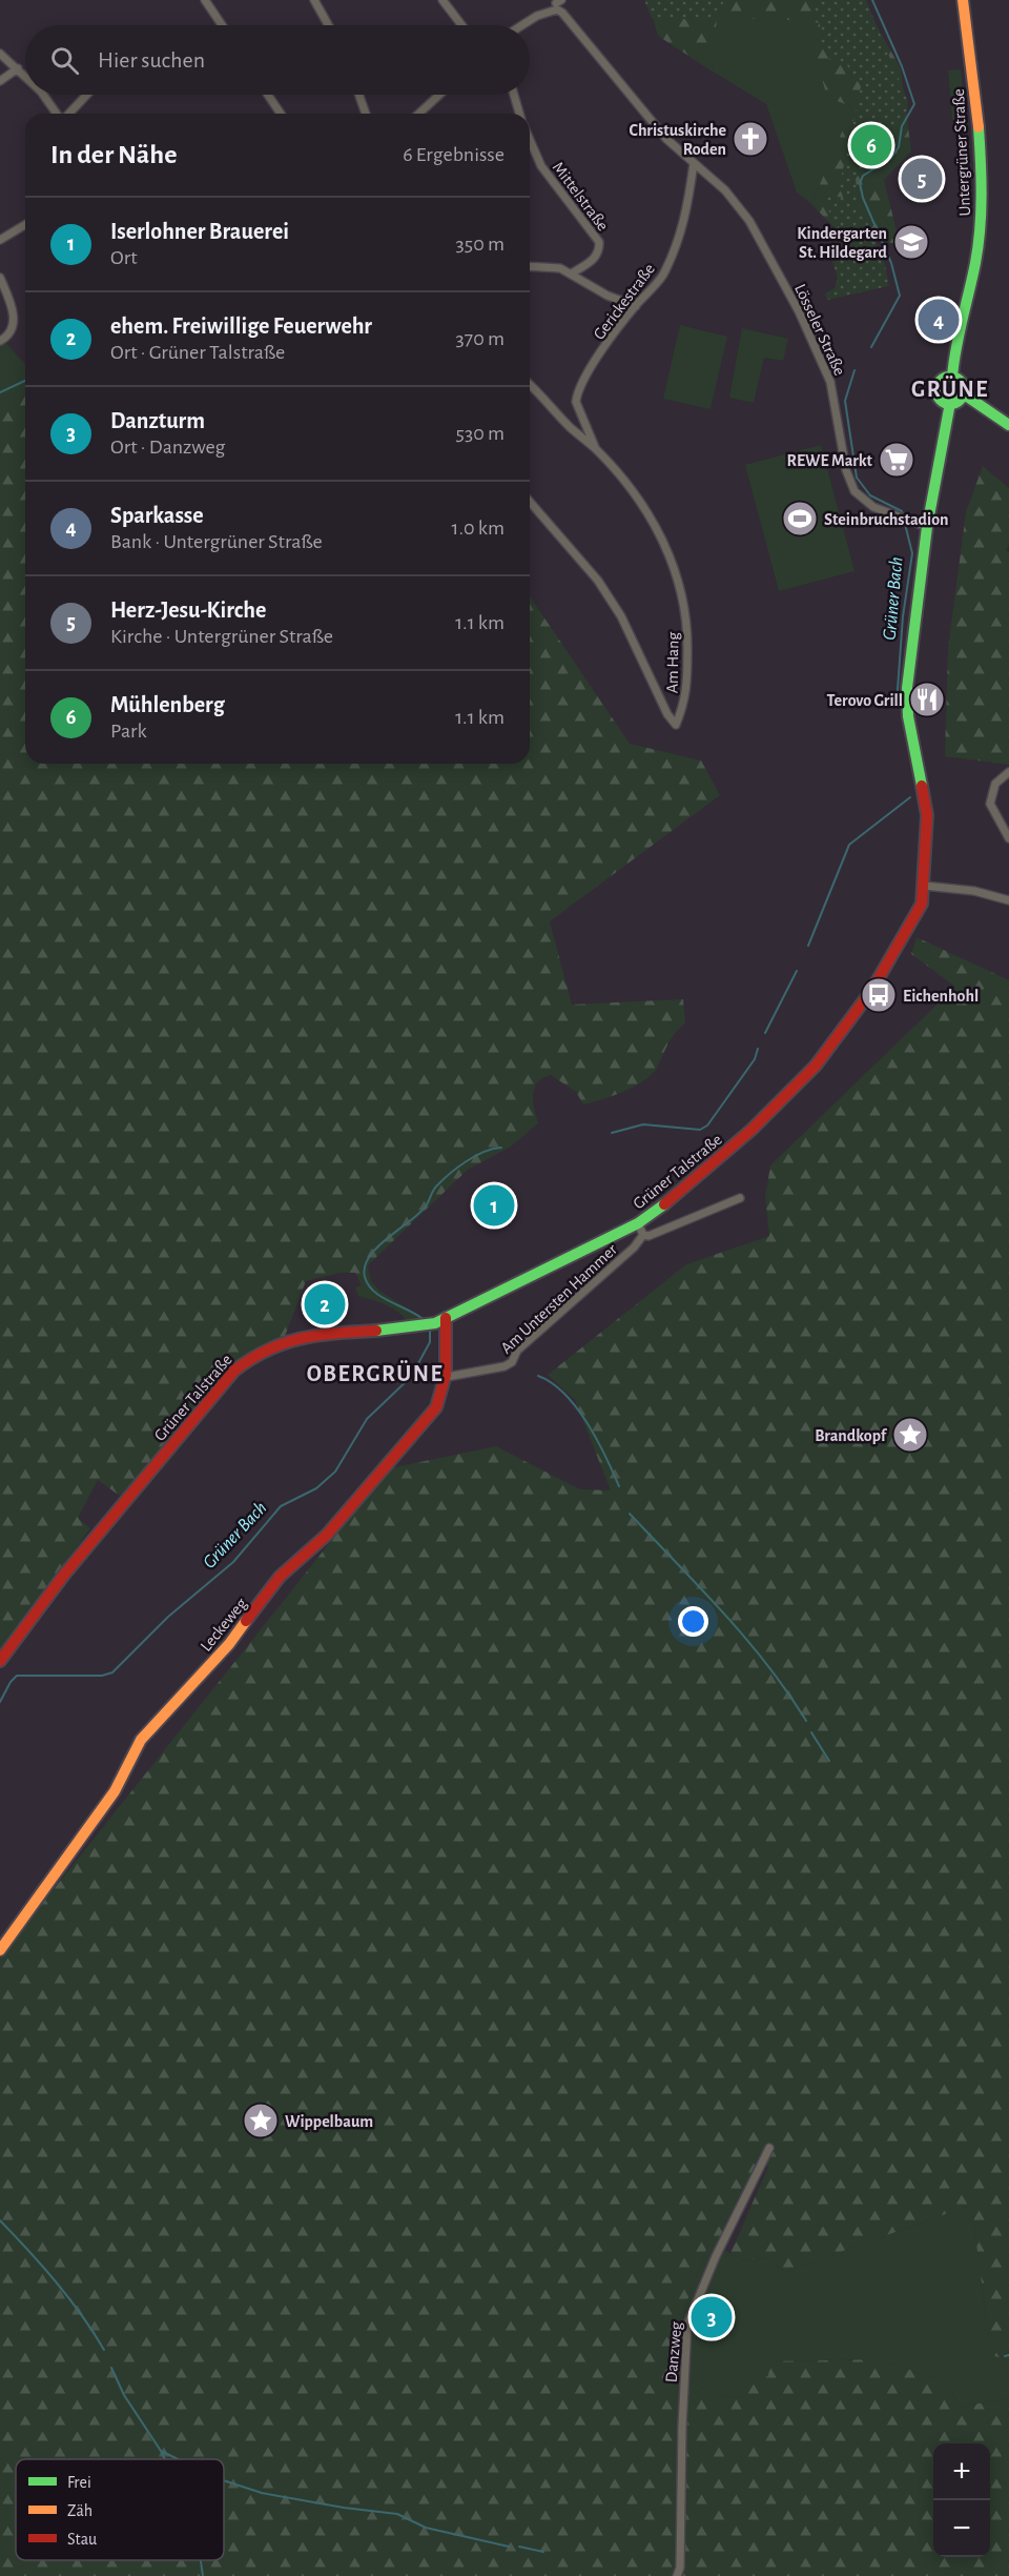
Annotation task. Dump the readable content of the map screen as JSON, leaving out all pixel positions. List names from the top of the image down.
{
  "streets": {
    "main road": ["Untergrüner Straße", "Grüner Talstraße", "Leckeweg"],
    "street": [
      "Mittelstraße",
      "Gerickestraße",
      "Lösseler Straße",
      "Am Hang",
      "Am Untersten Hammer",
      "Danzweg"
    ]
  },
  "crossings": [
    ["Untergrüner Straße", "Grüner Talstraße"],
    ["Gerickestraße", "Lösseler Straße"],
    ["Gerickestraße", "Am Hang"],
    ["Lösseler Straße", "Grüner Talstraße"],
    ["Grüner Talstraße", "Leckeweg"],
    ["Am Untersten Hammer", "Leckeweg"]
  ],
  "districts": ["GRÜNE", "OBERGRÜNE"],
  "water": ["Grüner Bach"],
  "places": {
    "church": ["Christuskirche Roden"],
    "school or university": ["Kindergarten St. Hildegard"],
    "supermarket": ["REWE Markt"],
    "sports": ["Steinbruchstadion"],
    "restaurant": ["Terovo Grill"],
    "bus stop": ["Eichenhohl"],
    "place": ["Brandkopf", "Wippelbaum"]
  },
  "legend": ["Frei", "Zäh", "Stau"],
  "page": {
    "search": "Hier suchen",
    "heading": ["In der Nähe", "6 Ergebnisse"],
    "pins": [
      "6",
      "5",
      "4",
      "1",
      "2",
      "3"
    ],
    "list": [
      {
        "mark": "1",
        "name": "Iserlohner Brauerei",
        "note": "Ort",
        "value": "350 m"
      },
      {
        "mark": "2",
        "name": "ehem. Freiwillige Feuerwehr",
        "note": "Ort · Grüner Talstraße",
        "value": "370 m"
      },
      {
        "mark": "3",
        "name": "Danzturm",
        "note": "Ort · Danzweg",
        "value": "530 m"
      },
      {
        "mark": "4",
        "name": "Sparkasse",
        "note": "Bank · Untergrüner Straße",
        "value": "1.0 km"
      },
      {
        "mark": "5",
        "name": "Herz-Jesu-Kirche",
        "note": "Kirche · Untergrüner Straße",
        "value": "1.1 km"
      },
      {
        "mark": "6",
        "name": "Mühlenberg",
        "note": "Park",
        "value": "1.1 km"
      }
    ],
    "map_buttons": ["+", "−"]
  }
}
